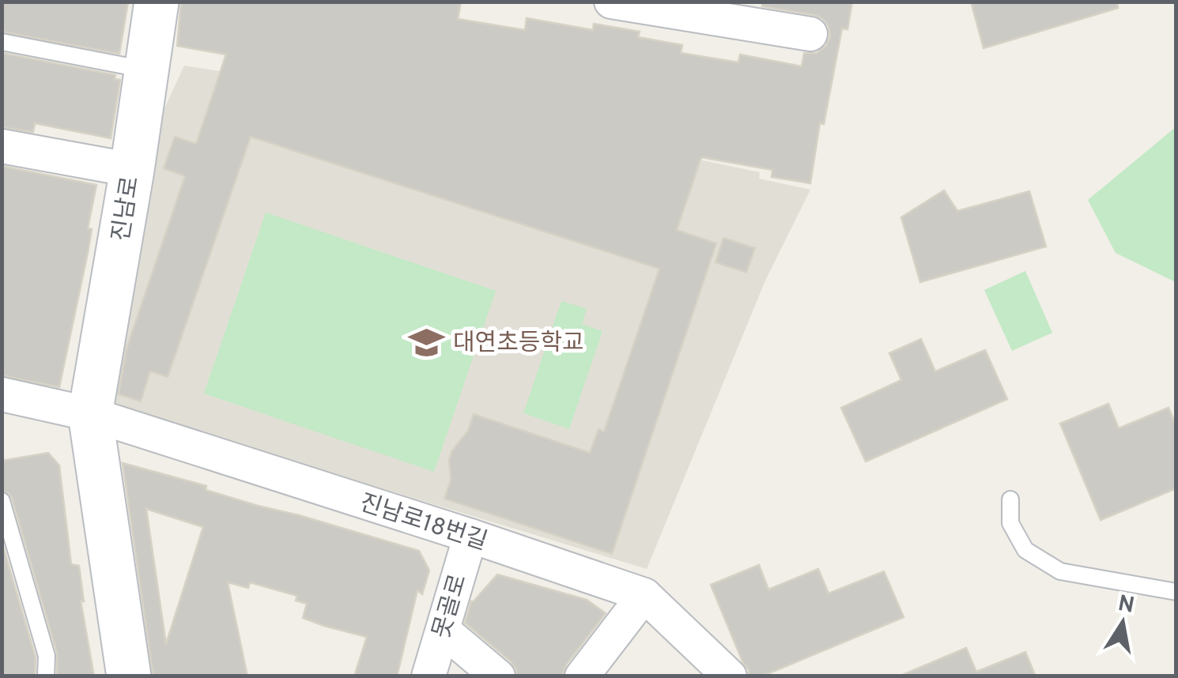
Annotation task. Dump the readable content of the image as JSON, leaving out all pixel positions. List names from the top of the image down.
{
  "streets": {
    "main road": ["진남로"],
    "street": ["진남로18번길", "못골로"]
  },
  "crossings": [
    ["진남로", "진남로18번길"],
    ["진남로18번길", "못골로"]
  ],
  "places": {
    "school or university": ["대연초등학교"]
  },
  "north": "top"
}
